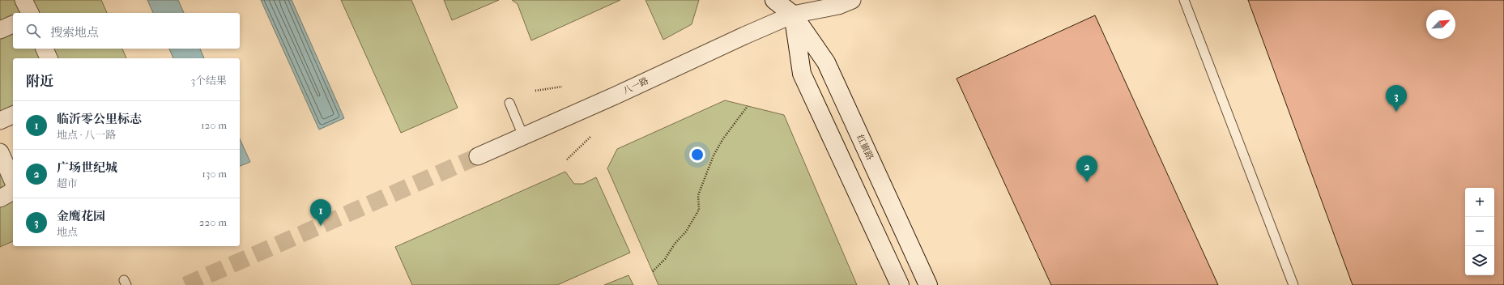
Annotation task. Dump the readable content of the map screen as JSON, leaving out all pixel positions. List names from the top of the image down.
{
  "streets": {
    "street": ["八一路", "红旗路"]
  },
  "crossings": [
    ["八一路", "红旗路"]
  ],
  "north": "top right",
  "page": {
    "search": "搜索地点",
    "heading": ["附近", "3个结果"],
    "pins": ["3", "2", "1"],
    "list": [
      {
        "mark": "1",
        "name": "临沂零公里标志",
        "note": "地点 · 八一路",
        "value": "120 m"
      },
      {
        "mark": "2",
        "name": "广场世纪城",
        "note": "超市",
        "value": "130 m"
      },
      {
        "mark": "3",
        "name": "金鹰花园",
        "note": "地点",
        "value": "220 m"
      }
    ],
    "map_buttons": ["+", "−"]
  }
}
